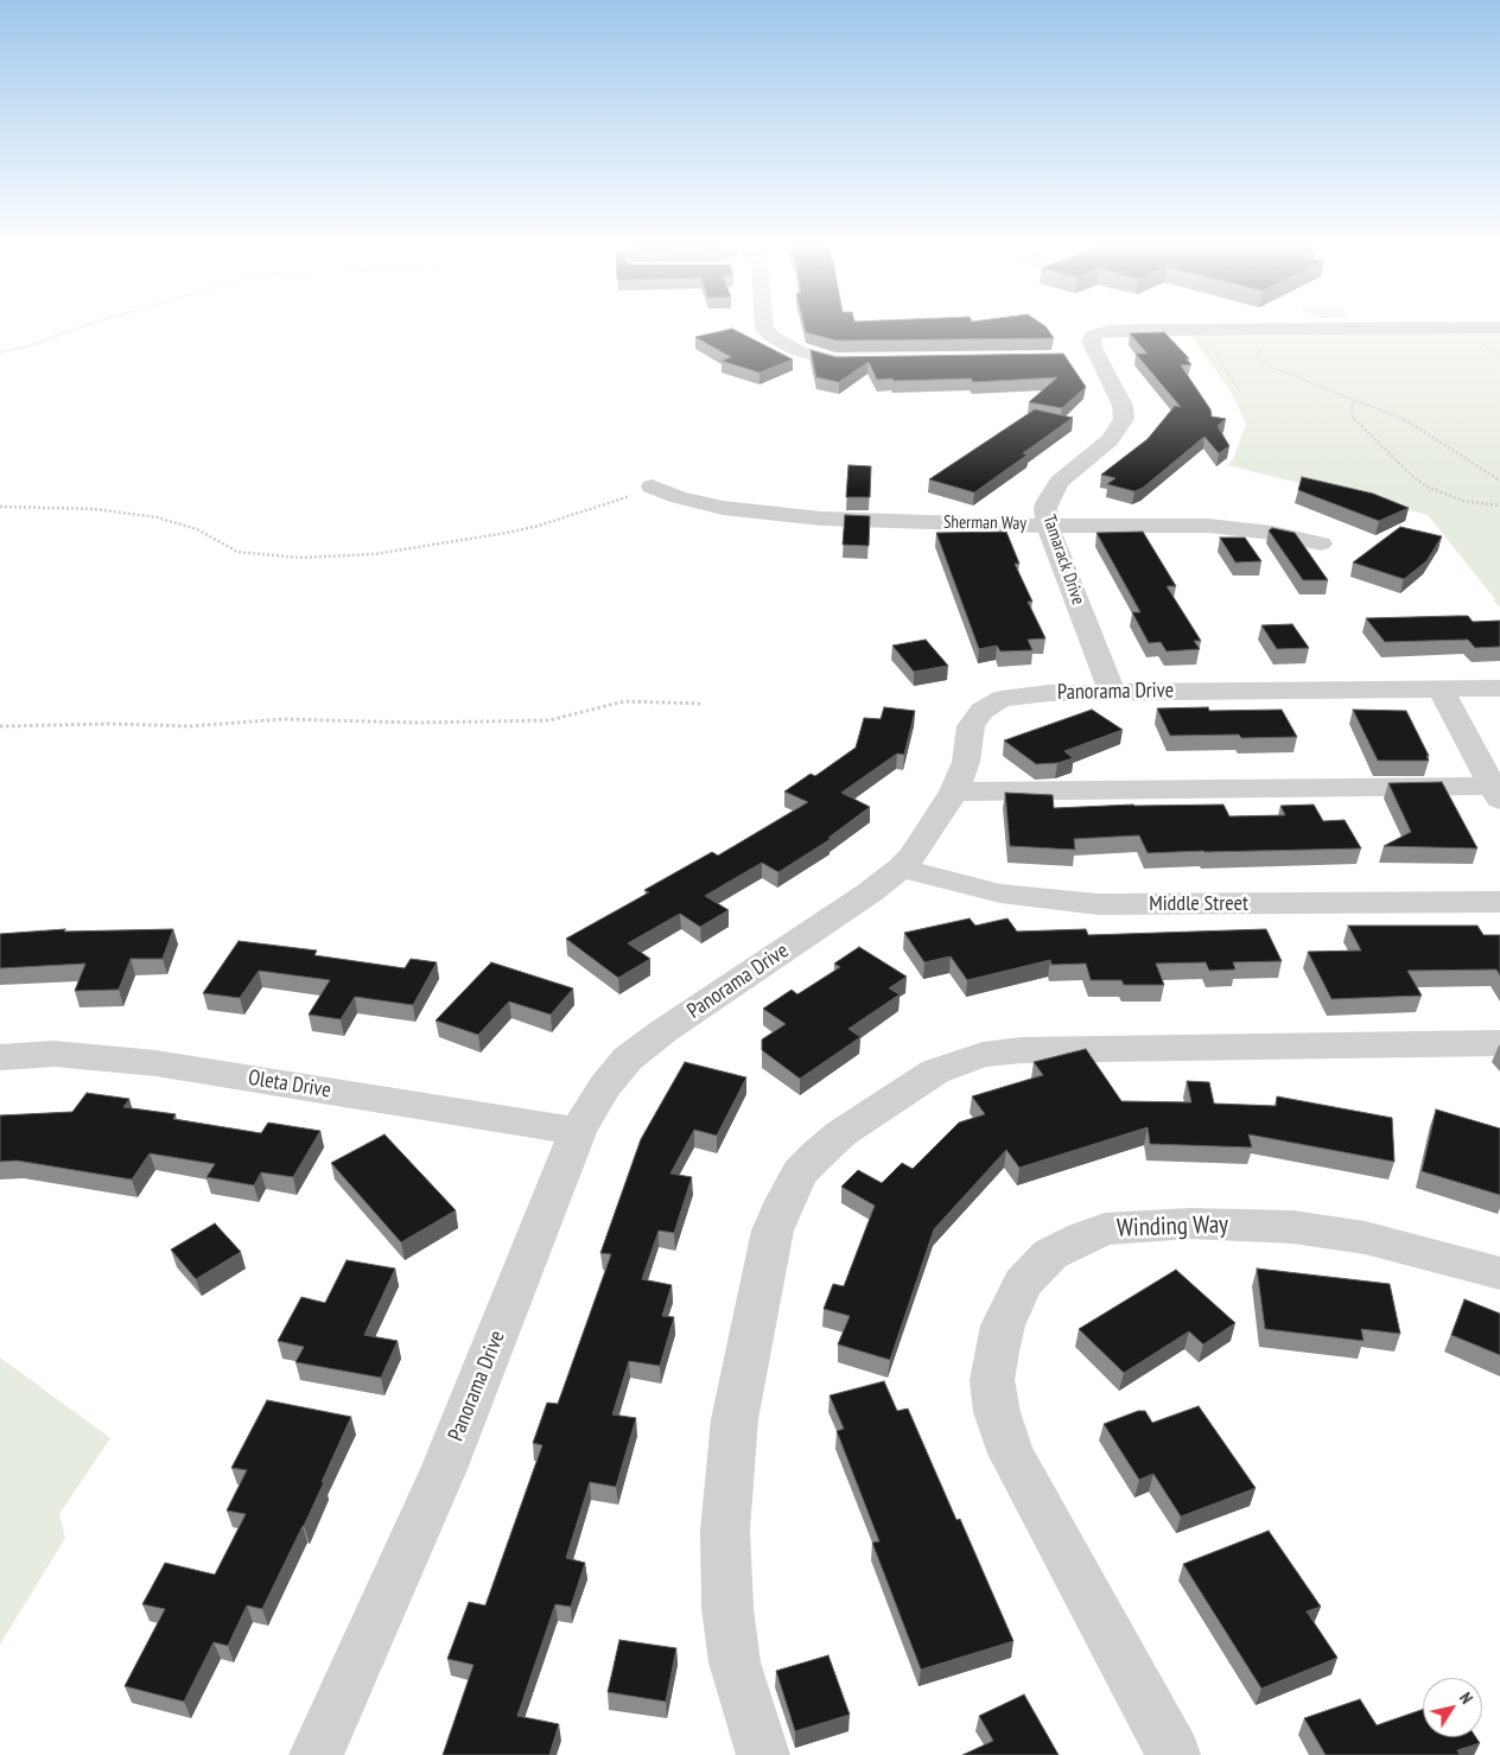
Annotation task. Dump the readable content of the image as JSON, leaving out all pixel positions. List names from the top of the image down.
{
  "streets": {
    "street": [
      "Sherman Way",
      "Tamarack Drive",
      "Panorama Drive",
      "Middle Street",
      "Oleta Drive",
      "Winding Way"
    ]
  },
  "crossings": [
    ["Sherman Way", "Tamarack Drive"],
    ["Tamarack Drive", "Panorama Drive"],
    ["Panorama Drive", "Middle Street"],
    ["Panorama Drive", "Oleta Drive"]
  ],
  "north": "top right"
}
